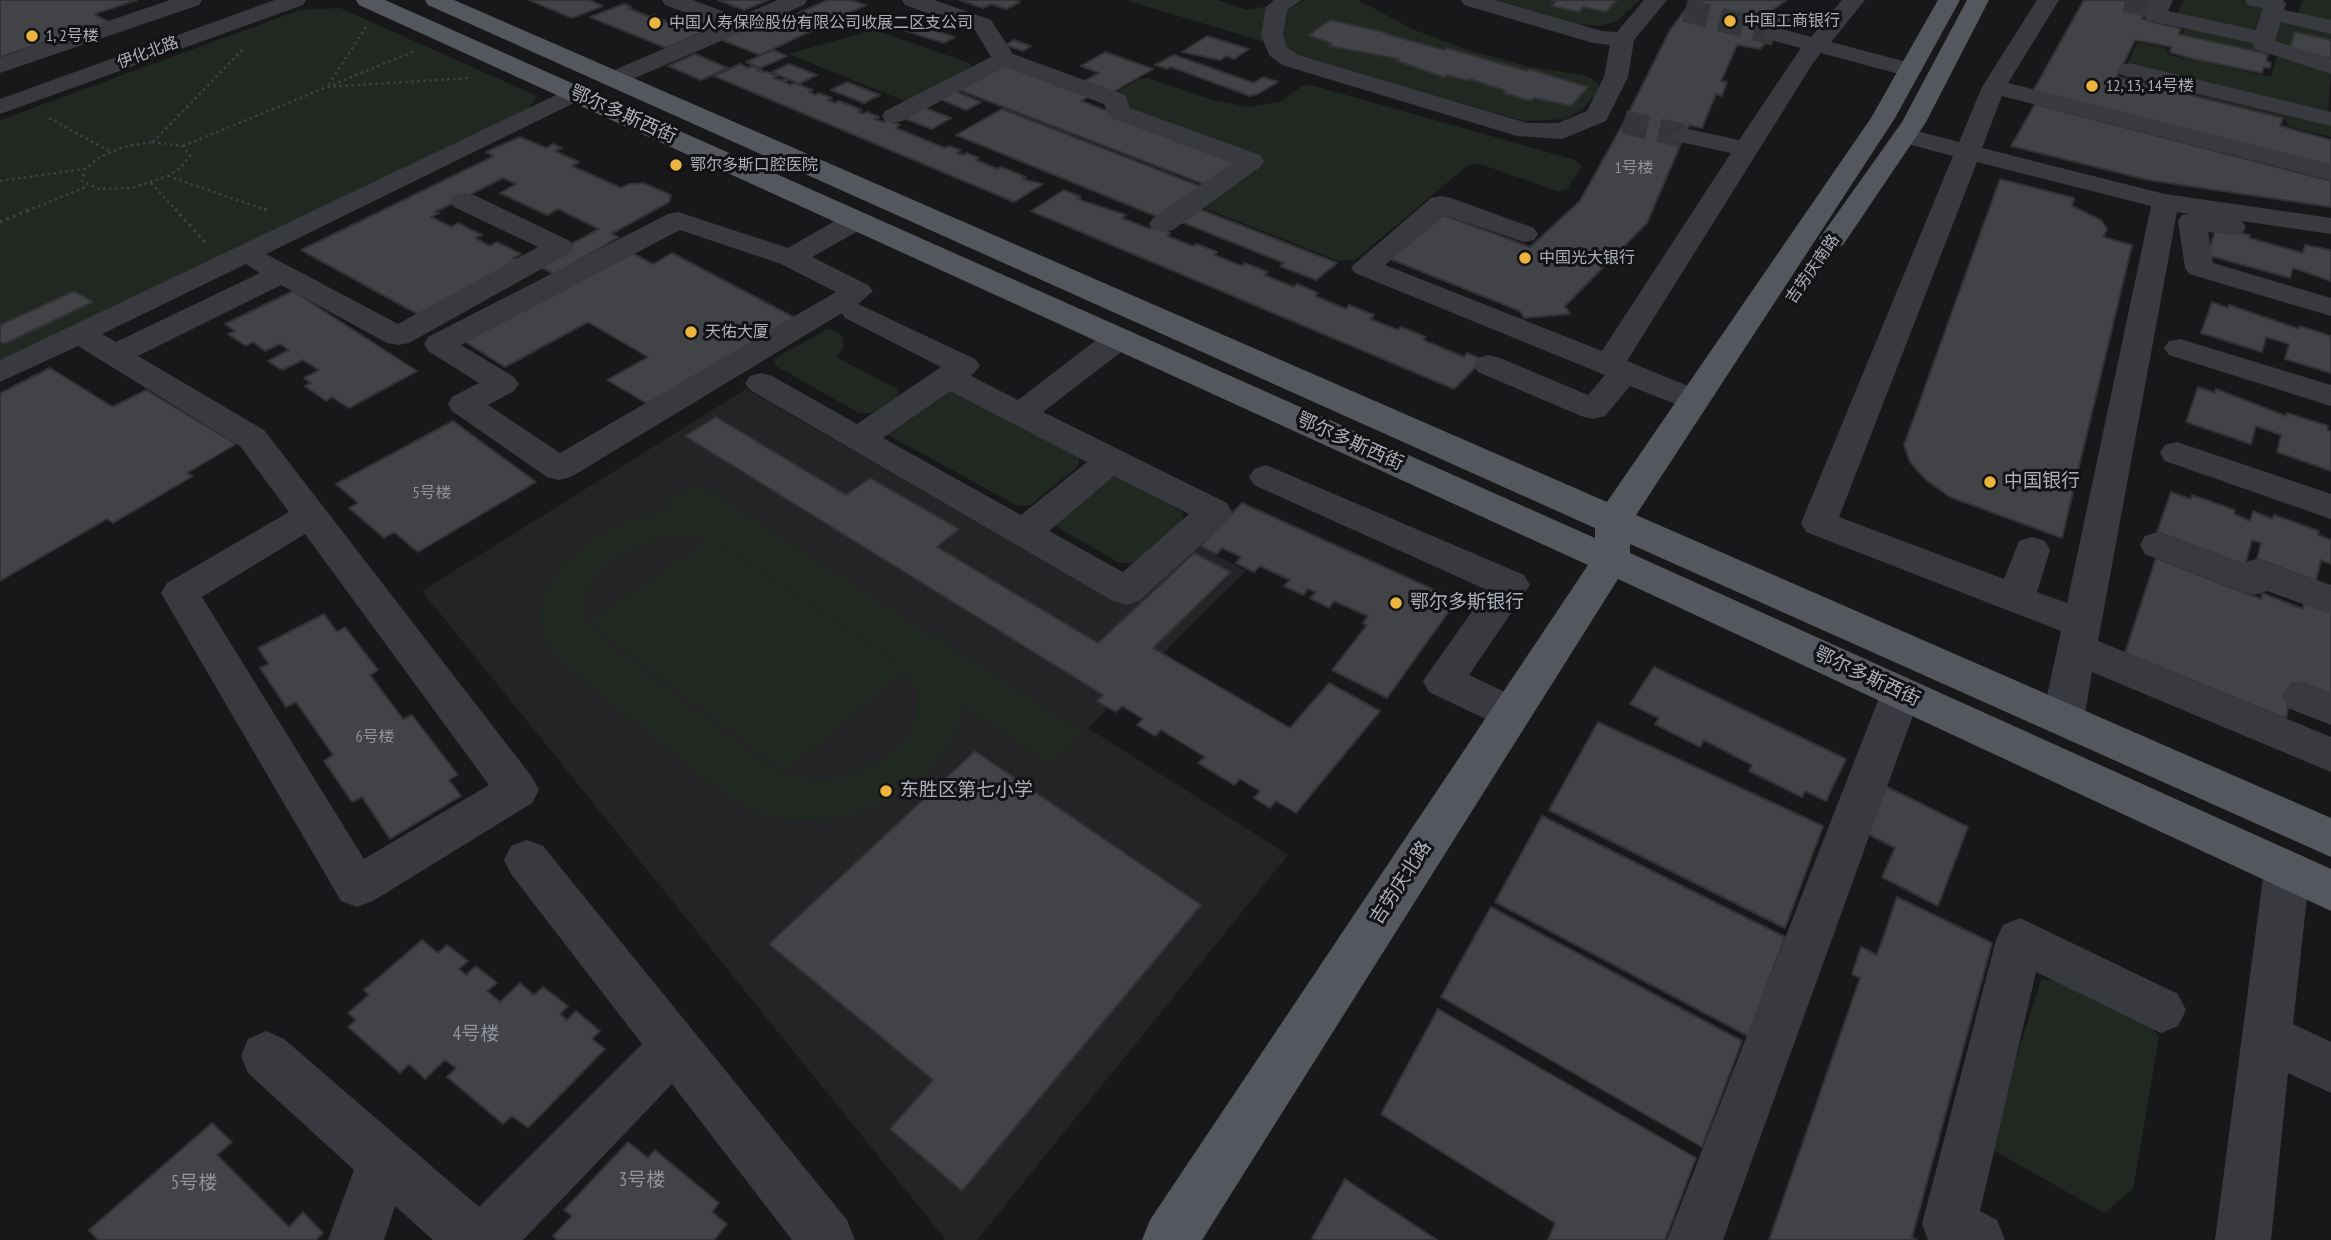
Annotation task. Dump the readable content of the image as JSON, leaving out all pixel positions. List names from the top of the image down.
{
  "streets": {
    "main road": ["鄂尔多斯西街", "吉劳庆南路", "吉劳庆北路"],
    "street": ["伊化北路"]
  },
  "crossings": [
    ["鄂尔多斯西街", "吉劳庆南路"],
    ["鄂尔多斯西街", "吉劳庆北路"],
    ["吉劳庆南路", "吉劳庆北路"]
  ],
  "places": [
    "中国工商银行",
    "中国人寿保险股份有限公司收展二区支公司",
    "1, 2号楼",
    "12, 13, 14号楼",
    "鄂尔多斯口腔医院",
    "中国光大银行",
    "天佑大厦",
    "中国银行",
    "鄂尔多斯银行",
    "东胜区第七小学"
  ],
  "house_numbers": [
    "1号楼",
    "5号楼",
    "6号楼",
    "4号楼",
    "3号楼",
    "5号楼"
  ]
}
